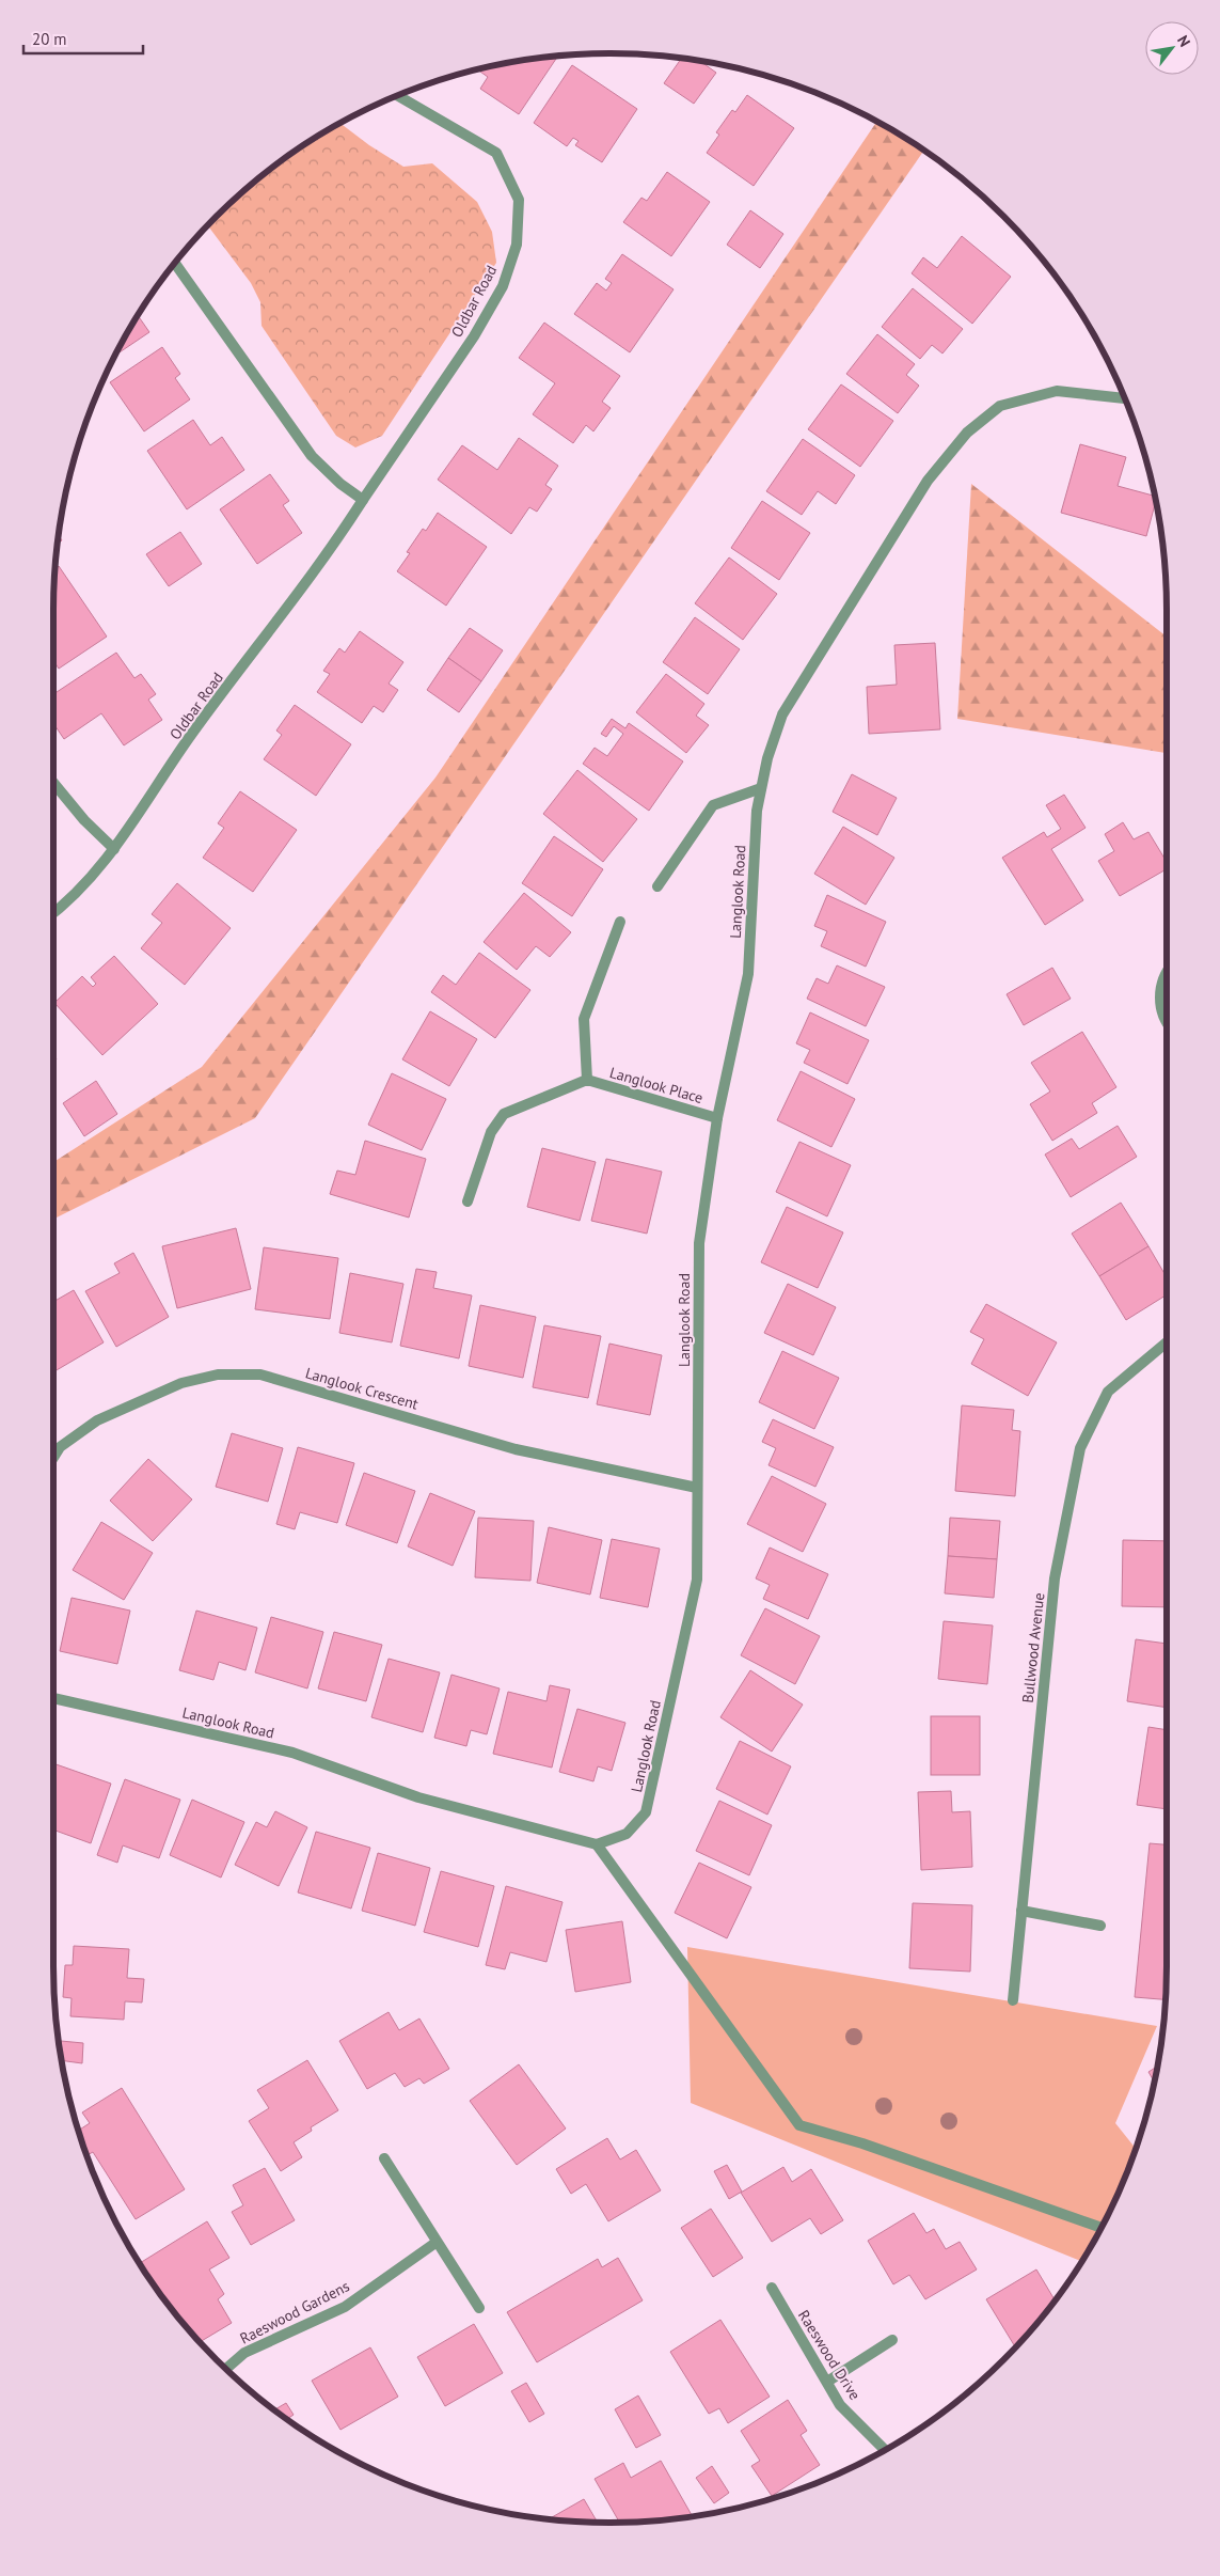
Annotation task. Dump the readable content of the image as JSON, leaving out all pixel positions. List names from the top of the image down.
{
  "streets": {
    "street": [
      "Oldbar Road",
      "Langlook Road",
      "Langlook Place",
      "Langlook Crescent",
      "Bullwood Avenue",
      "Raeswood Gardens",
      "Raeswood Drive"
    ]
  },
  "crossings": [
    ["Langlook Road", "Langlook Place"],
    ["Langlook Road", "Langlook Crescent"]
  ],
  "scale_bar": "20 m",
  "north": "top right"
}
